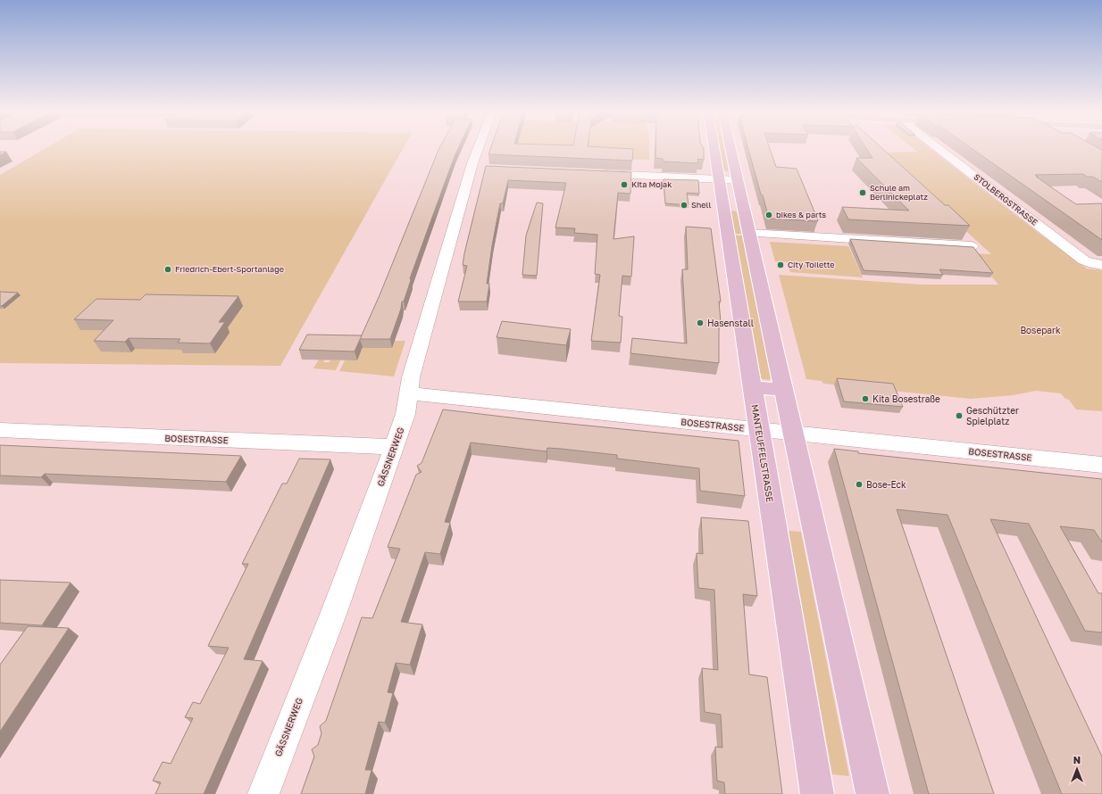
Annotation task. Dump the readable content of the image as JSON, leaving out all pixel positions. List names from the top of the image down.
{
  "streets": {
    "main road": ["MANTEUFFELSTRASSE"],
    "street": ["STOLBERGSTRASSE", "BOSESTRASSE", "GÄSSNERWEG"]
  },
  "crossings": [
    ["BOSESTRASSE", "MANTEUFFELSTRASSE"],
    ["BOSESTRASSE", "GÄSSNERWEG"]
  ],
  "parks": ["Bosepark"],
  "places": [
    "Kita Mojak",
    "Schule am Berlinickeplatz",
    "Shell",
    "bikes & parts",
    "City Toilette",
    "Friedrich-Ebert-Sportanlage",
    "Hasenstall",
    "Kita Bosestraße",
    "Geschützter Spielplatz",
    "Bose-Eck"
  ],
  "north": "top"
}
